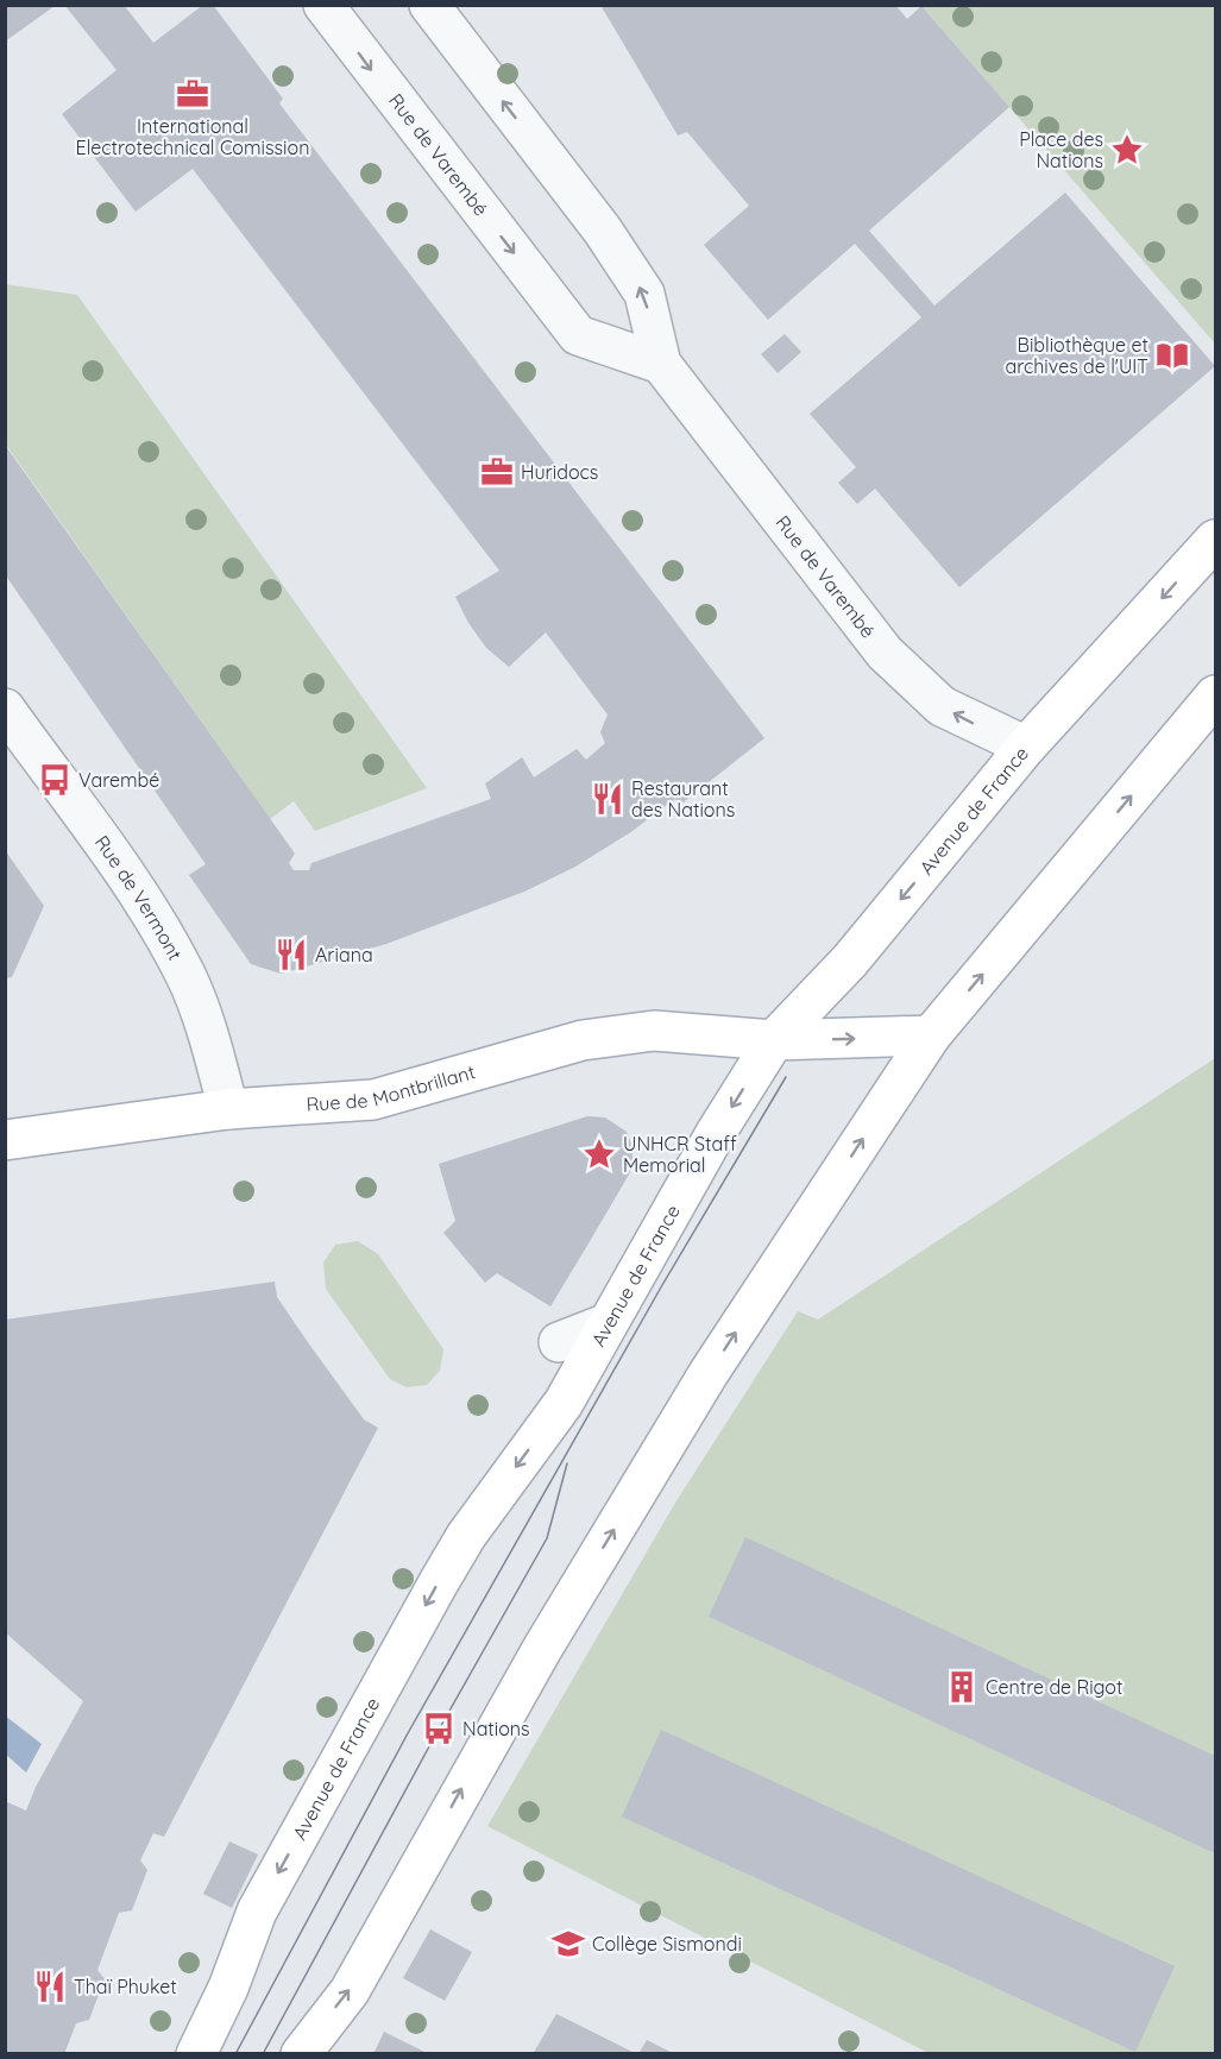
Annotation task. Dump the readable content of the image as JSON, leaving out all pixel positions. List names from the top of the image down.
{
  "streets": {
    "main road": ["Avenue de France", "Rue de Montbrillant"],
    "street": ["Rue de Varembé", "Rue de Vermont"]
  },
  "crossings": [
    ["Rue de Varembé", "Avenue de France"],
    ["Avenue de France", "Rue de Montbrillant"],
    ["Rue de Vermont", "Rue de Montbrillant"]
  ],
  "places": {
    "office": ["International Electrotechnical Comission", "Huridocs"],
    "place": ["Place des Nations", "UNHCR Staff Memorial"],
    "library": ["Bibliothèque et archives de l'UIT"],
    "bus stop": ["Varembé", "Nations"],
    "restaurant": ["Restaurant des Nations", "Ariana", "Thaï Phuket"],
    "building": ["Centre de Rigot"],
    "school or university": ["Collège Sismondi"]
  }
}
